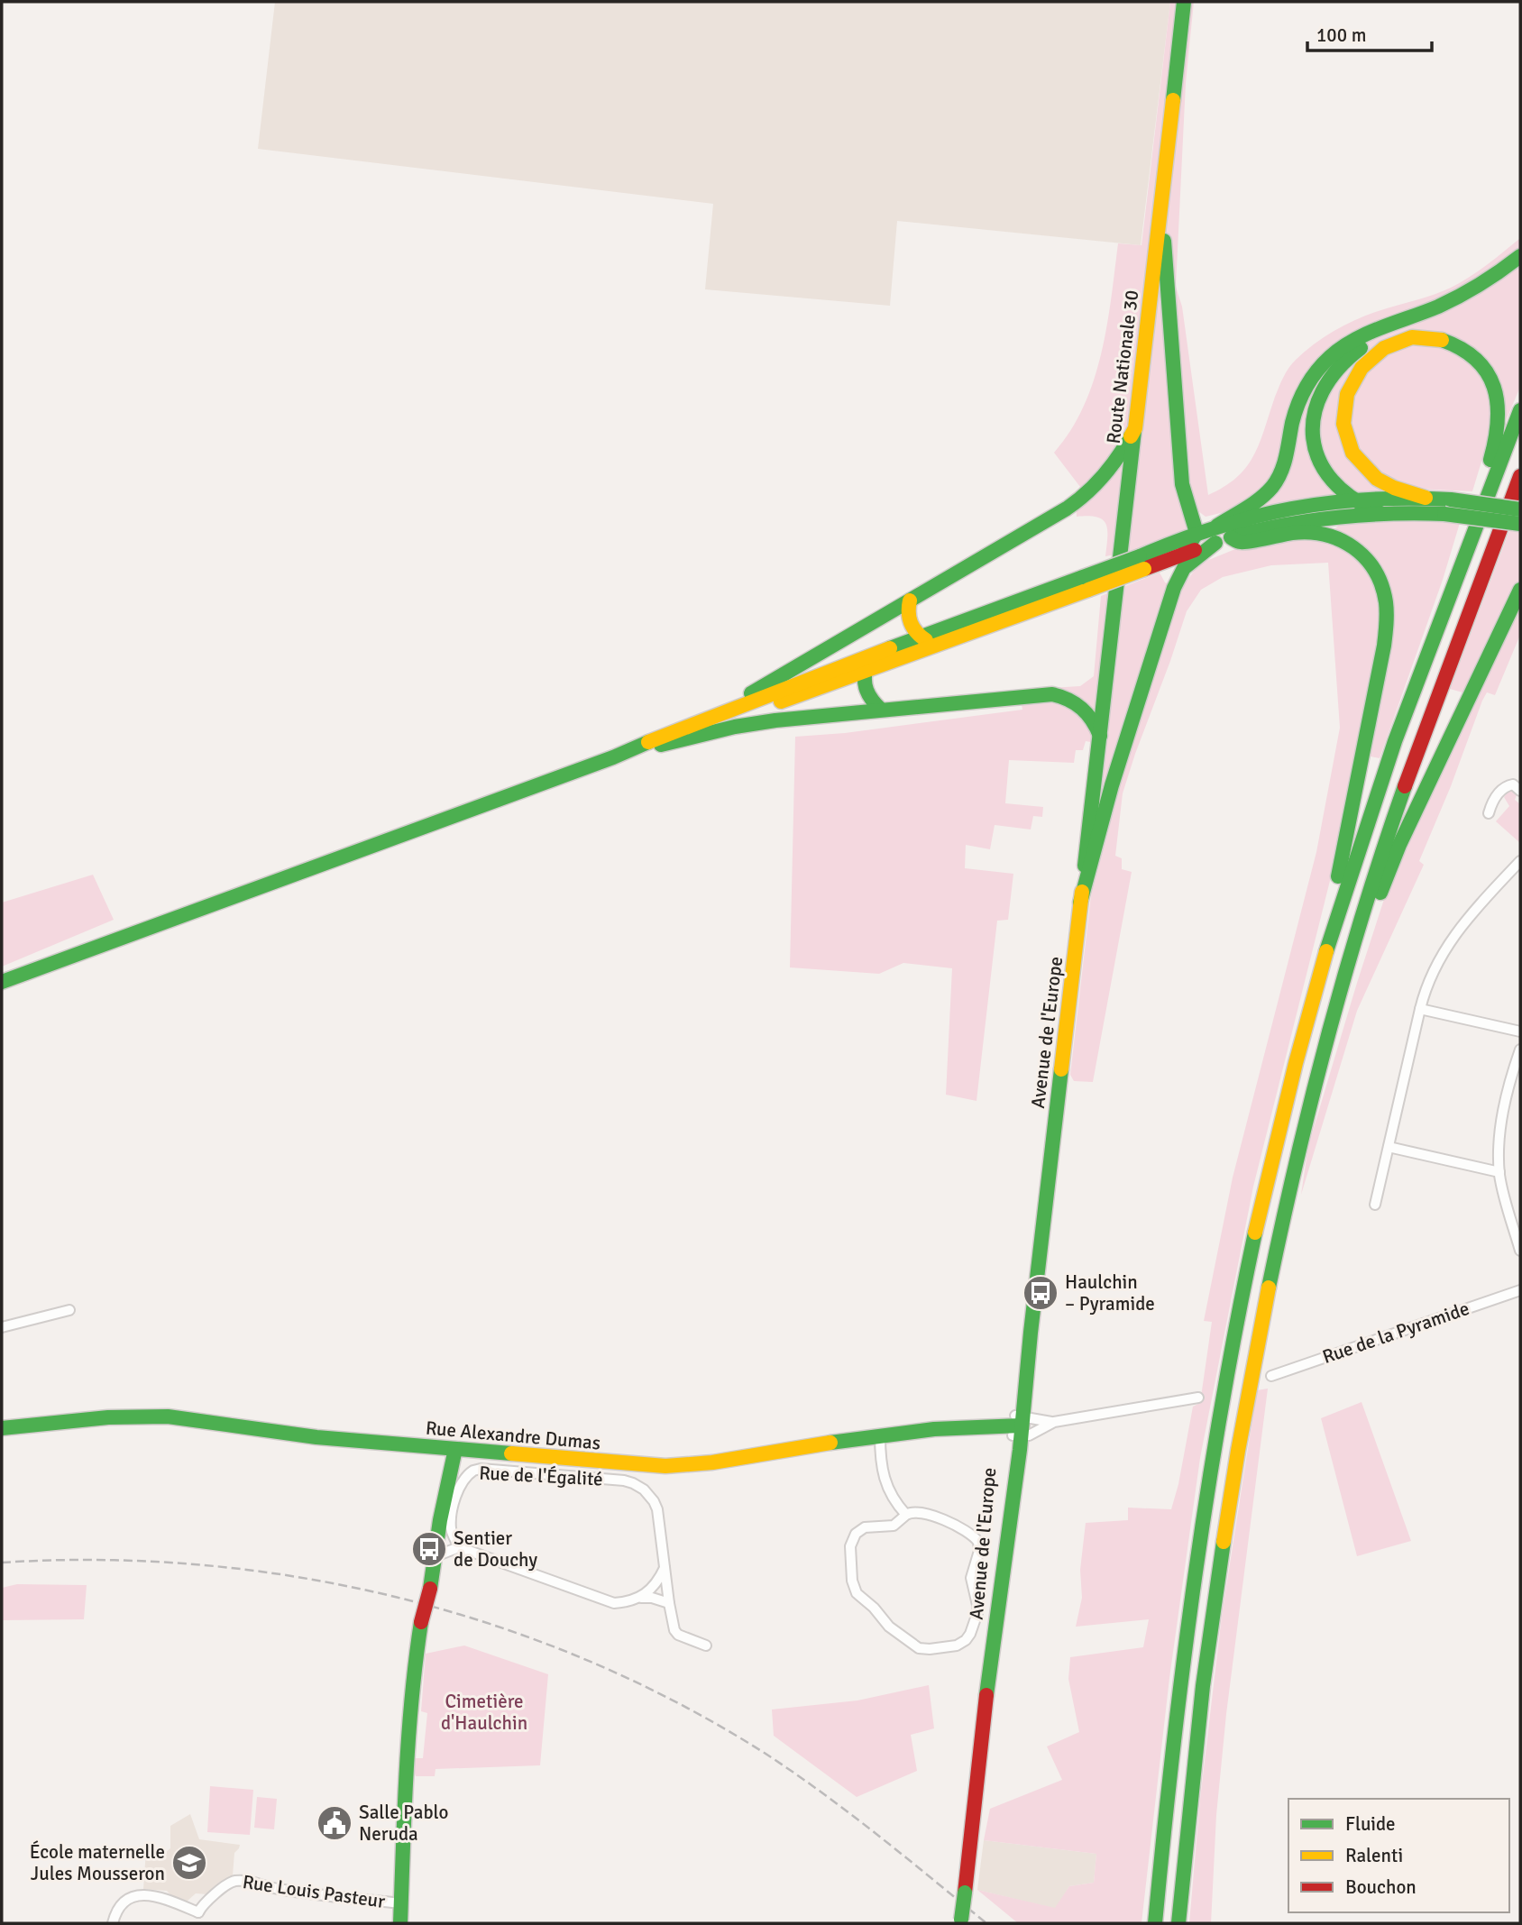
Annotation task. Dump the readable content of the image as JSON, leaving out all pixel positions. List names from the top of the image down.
{
  "streets": {
    "main road": ["Route Nationale 30", "Avenue de l'Europe", "Rue Alexandre Dumas"],
    "street": ["Rue de la Pyramide", "Rue de l'Égalité", "Rue Louis Pasteur"]
  },
  "crossings": [
    ["Route Nationale 30", "Avenue de l'Europe"],
    ["Avenue de l'Europe", "Rue Alexandre Dumas"],
    ["Rue Alexandre Dumas", "Rue de l'Égalité"]
  ],
  "parks": ["Cimetière d'Haulchin"],
  "places": {
    "bus stop": ["Haulchin – Pyramide", "Sentier de Douchy"],
    "public building": ["Salle Pablo Neruda"],
    "school or university": ["École maternelle Jules Mousseron"]
  },
  "legend": ["Fluide", "Ralenti", "Bouchon"],
  "scale_bar": "100 m"
}
